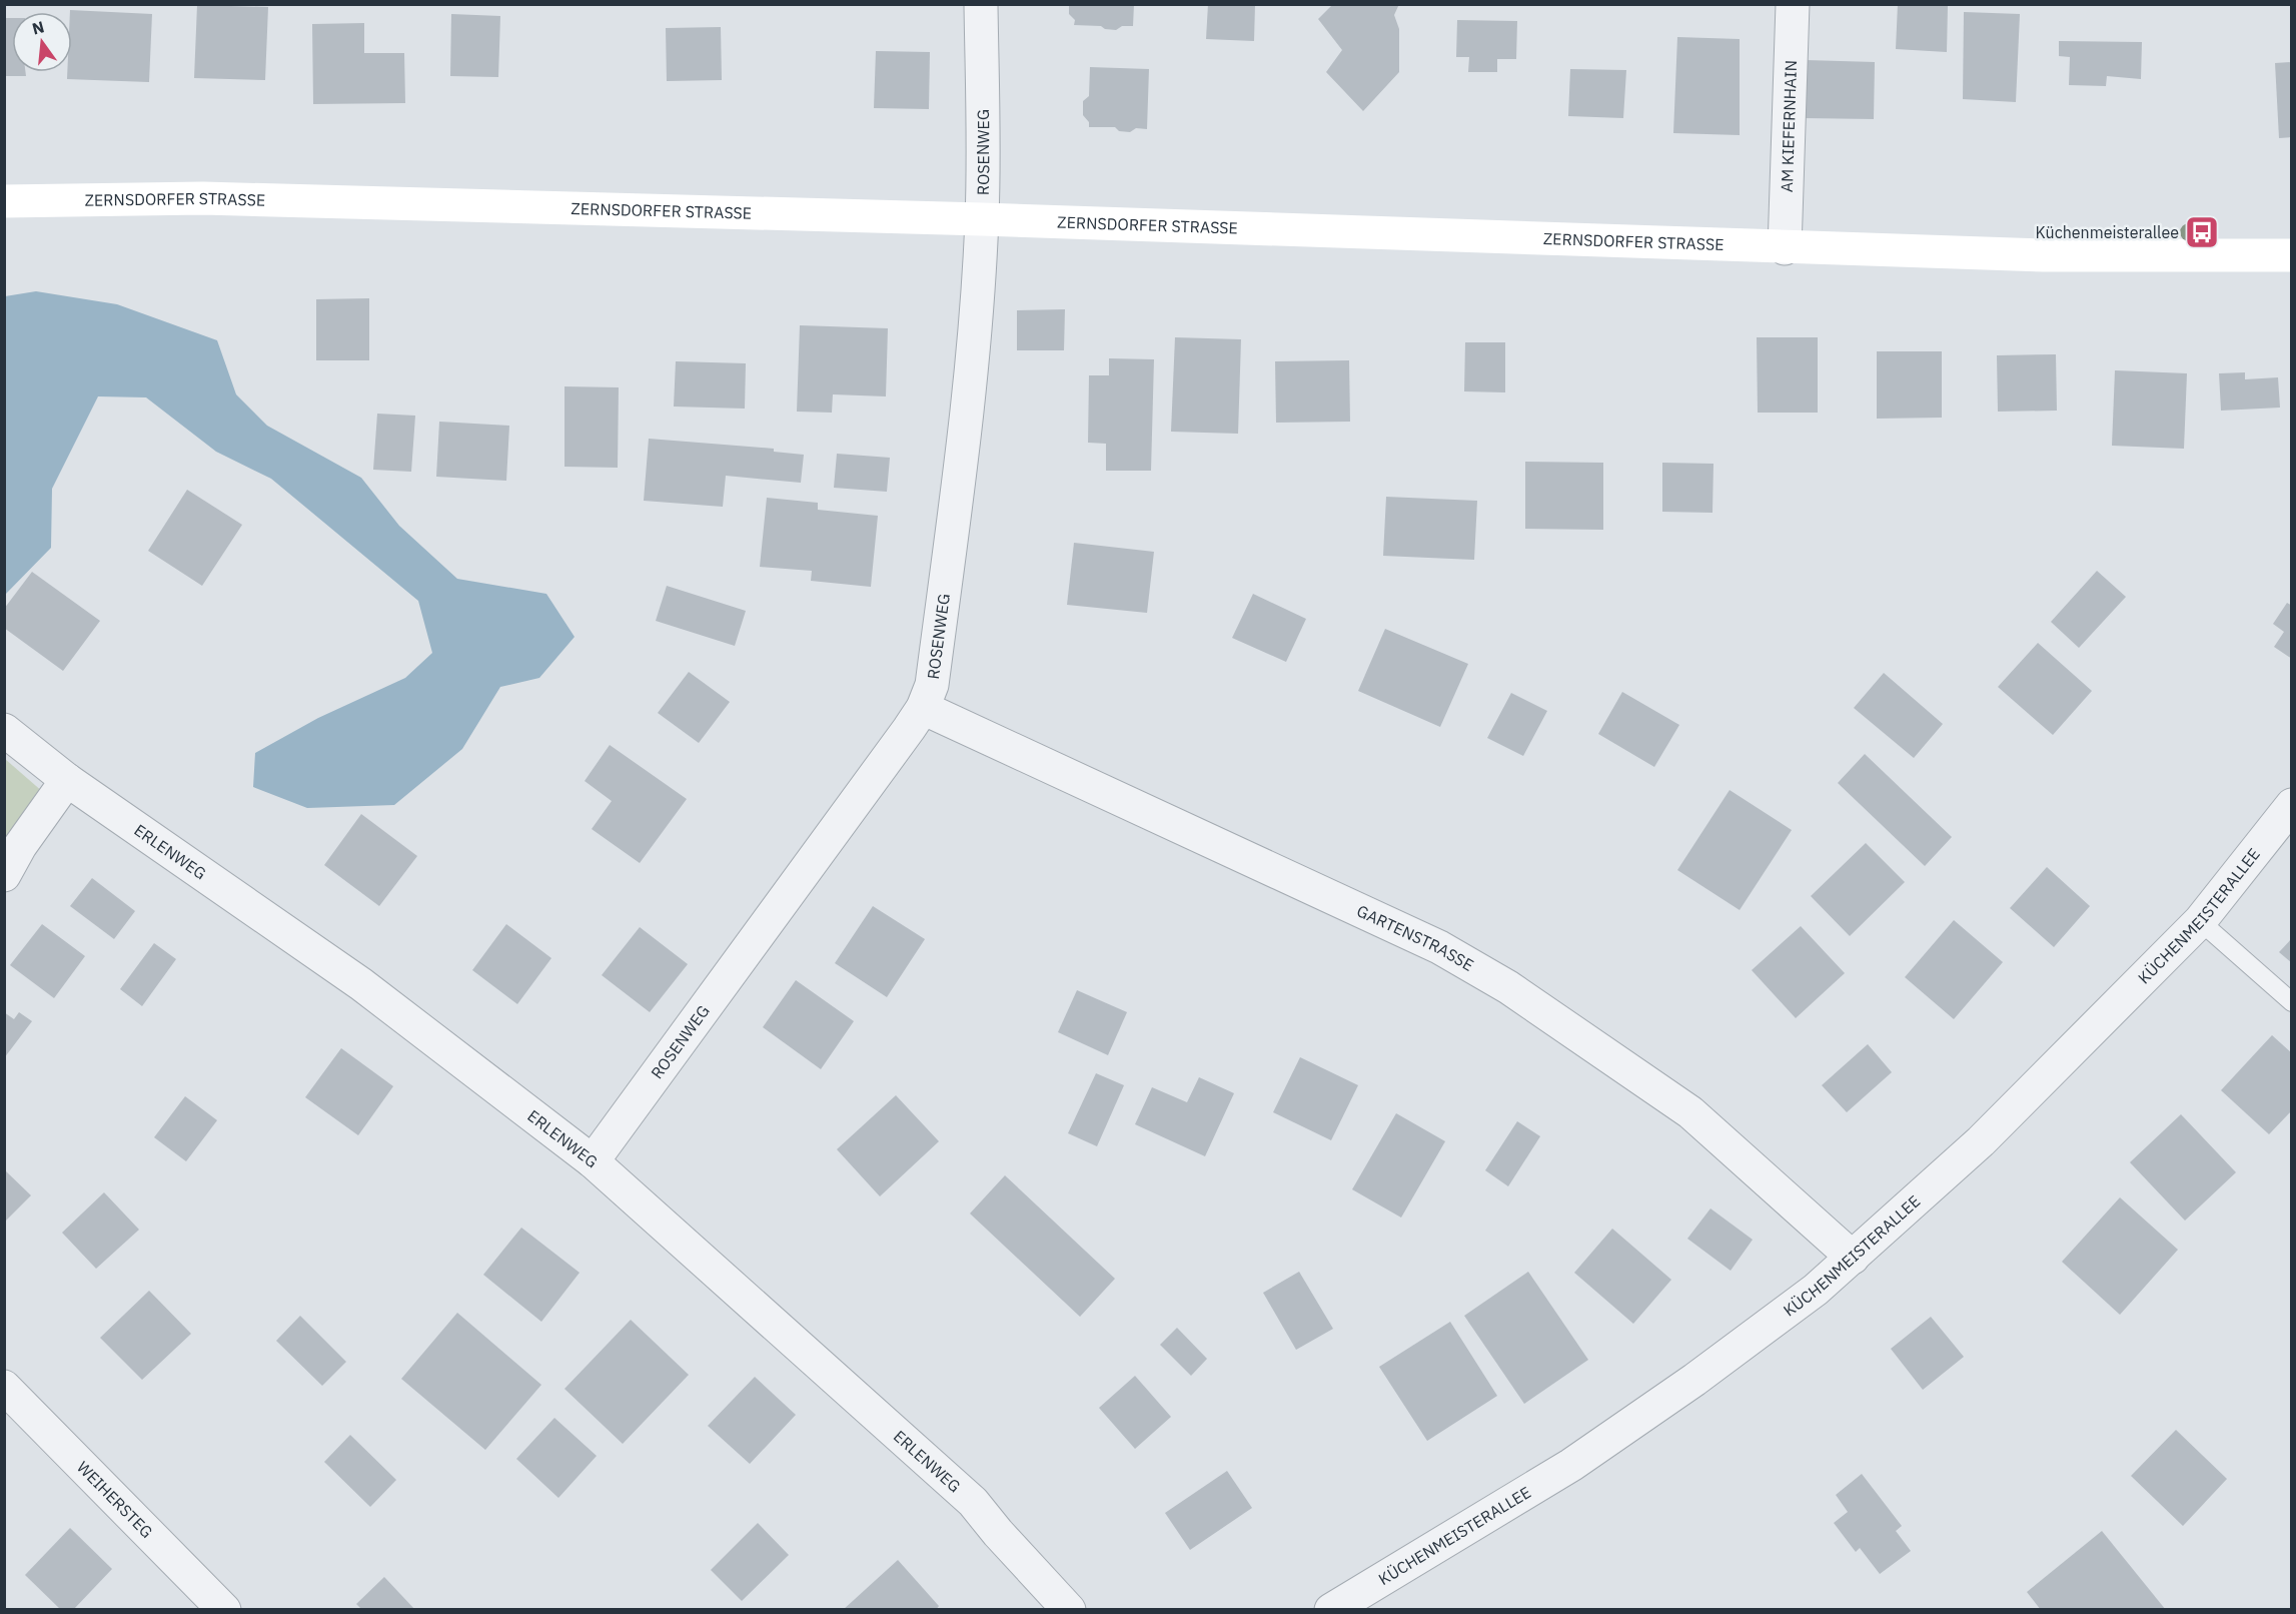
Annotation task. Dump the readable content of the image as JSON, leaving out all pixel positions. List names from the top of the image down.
{
  "streets": {
    "street": [
      "AM KIEFERNHAIN",
      "ROSENWEG",
      "ZERNSDORFER STRASSE",
      "ERLENWEG",
      "KÜCHENMEISTERALLEE",
      "GARTENSTRASSE",
      "WEIHERSTEG"
    ]
  },
  "crossings": [
    ["AM KIEFERNHAIN", "ZERNSDORFER STRASSE"],
    ["ROSENWEG", "ZERNSDORFER STRASSE"],
    ["ROSENWEG", "ERLENWEG"],
    ["ROSENWEG", "GARTENSTRASSE"],
    ["KÜCHENMEISTERALLEE", "GARTENSTRASSE"]
  ],
  "places": {
    "bus stop": ["Küchenmeisterallee"]
  },
  "north": "top"
}
